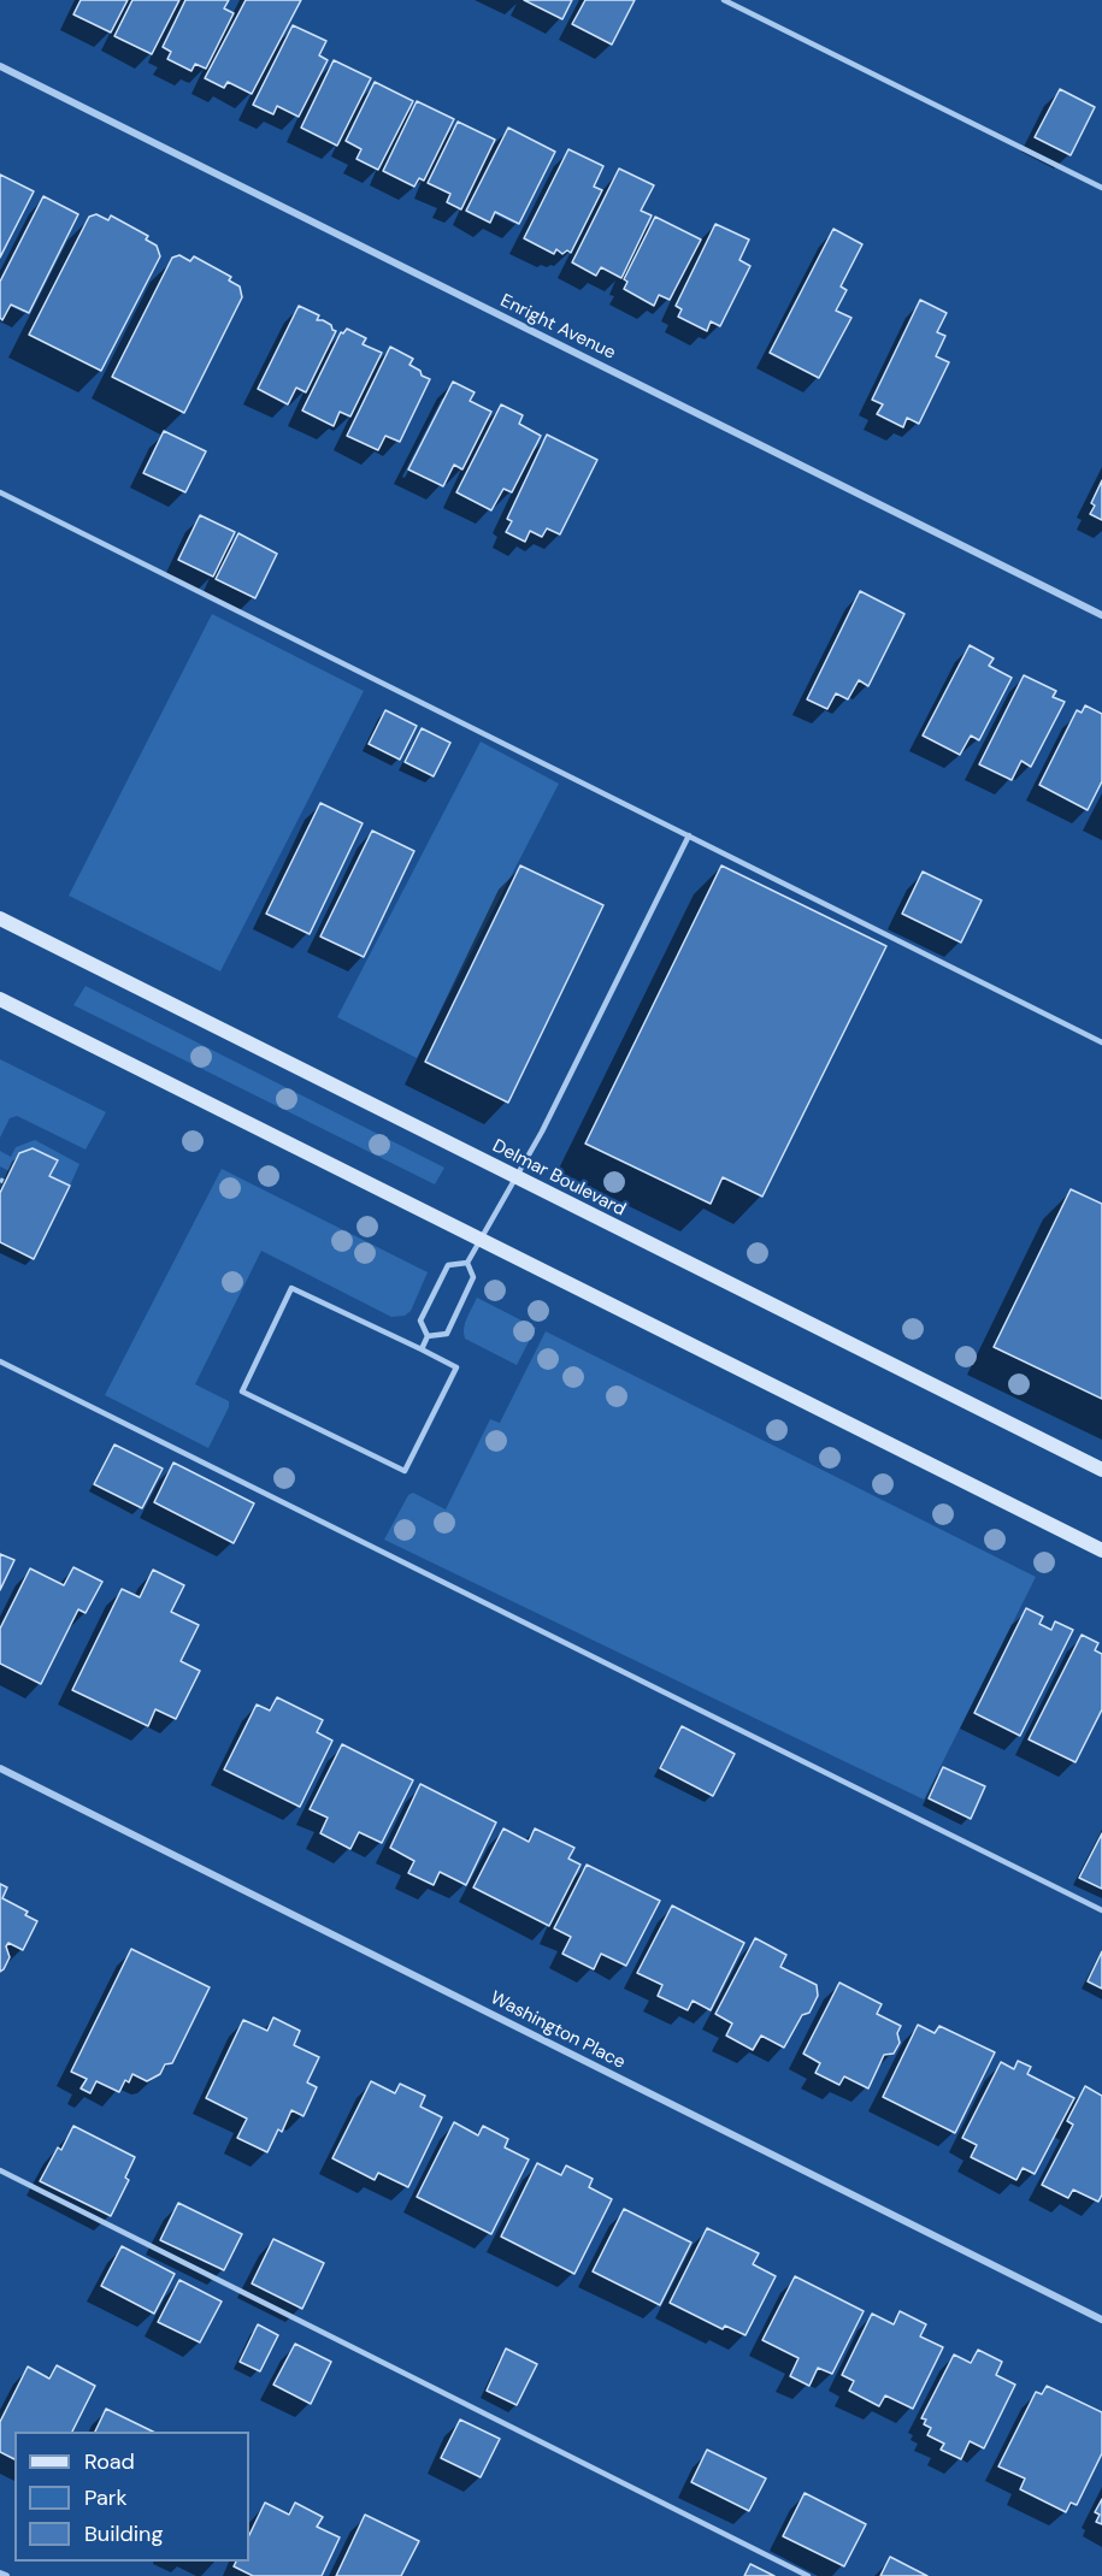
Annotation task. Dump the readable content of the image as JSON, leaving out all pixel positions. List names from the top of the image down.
{
  "streets": {
    "main road": ["Delmar Boulevard"],
    "street": ["Enright Avenue", "Washington Place"]
  },
  "legend": ["Road", "Park", "Building"]
}
